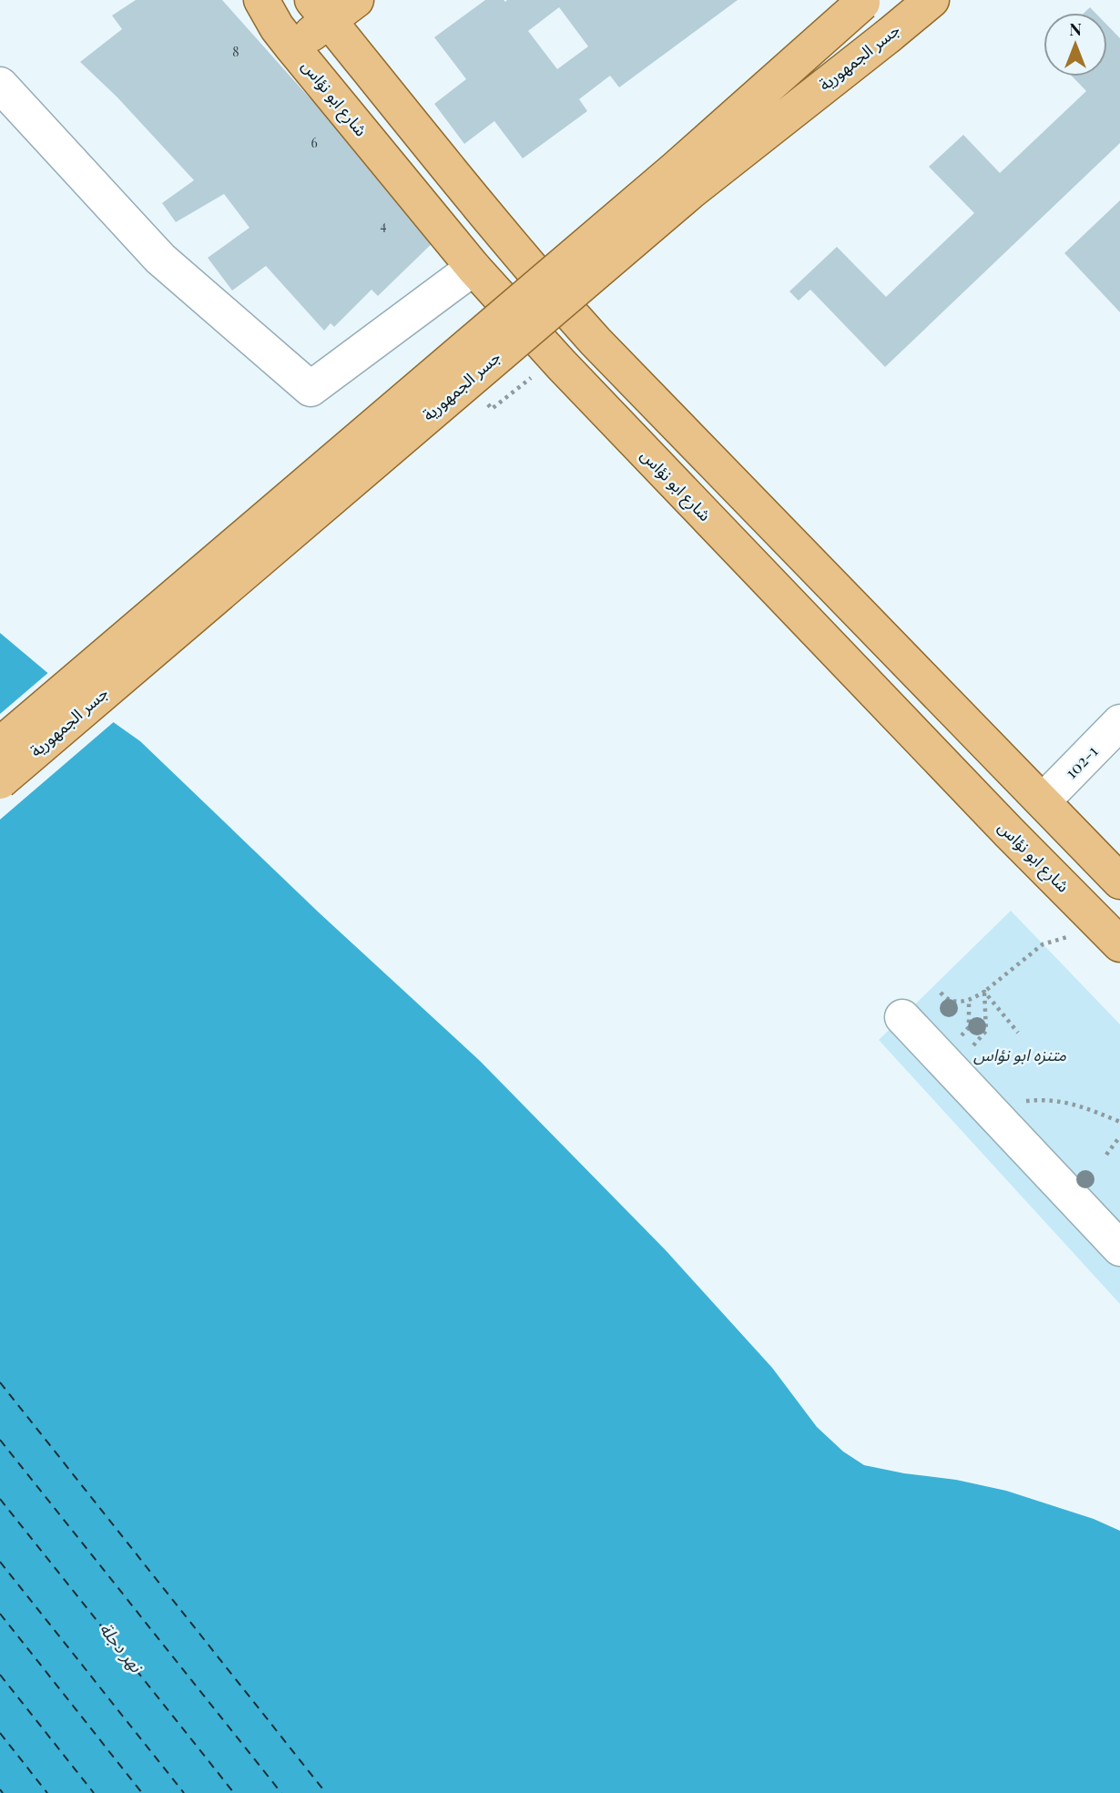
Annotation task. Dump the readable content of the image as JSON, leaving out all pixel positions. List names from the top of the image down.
{
  "streets": {
    "main road": ["جسر الجمهورية", "شارع ابو نؤاس"],
    "street": ["102-1"]
  },
  "water": ["نهر دجلة"],
  "parks": ["متنزه ابو نؤاس"],
  "house_numbers": ["8", "6", "4"],
  "north": "top"
}
